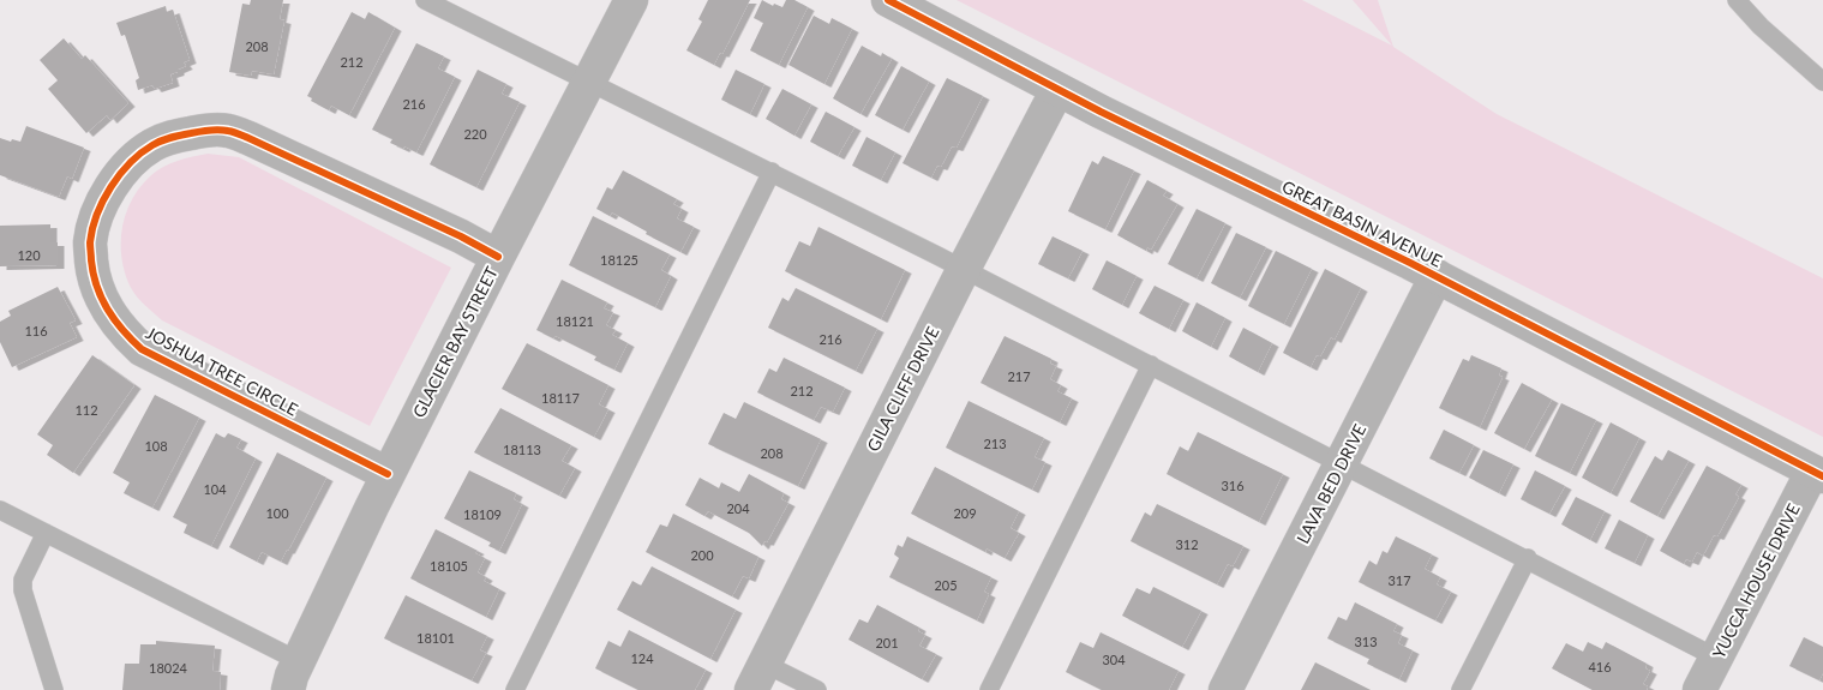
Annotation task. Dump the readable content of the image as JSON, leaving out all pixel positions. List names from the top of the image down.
{
  "streets": {
    "street": [
      "GREAT BASIN AVENUE",
      "GLACIER BAY STREET",
      "JOSHUA TREE CIRCLE",
      "GILA CLIFF DRIVE",
      "LAVA BED DRIVE",
      "YUCCA HOUSE DRIVE"
    ]
  },
  "crossings": [
    ["GREAT BASIN AVENUE", "GILA CLIFF DRIVE"],
    ["GREAT BASIN AVENUE", "LAVA BED DRIVE"],
    ["GREAT BASIN AVENUE", "YUCCA HOUSE DRIVE"],
    ["GLACIER BAY STREET", "JOSHUA TREE CIRCLE"]
  ],
  "house_numbers": [
    "208",
    "212",
    "216",
    "220",
    "120",
    "18125",
    "18121",
    "116",
    "216",
    "217",
    "212",
    "18117",
    "112",
    "213",
    "108",
    "18113",
    "208",
    "316",
    "104",
    "204",
    "100",
    "209",
    "18109",
    "312",
    "200",
    "18105",
    "317",
    "205",
    "18101",
    "313",
    "201",
    "124",
    "304",
    "416",
    "18024"
  ]
}
